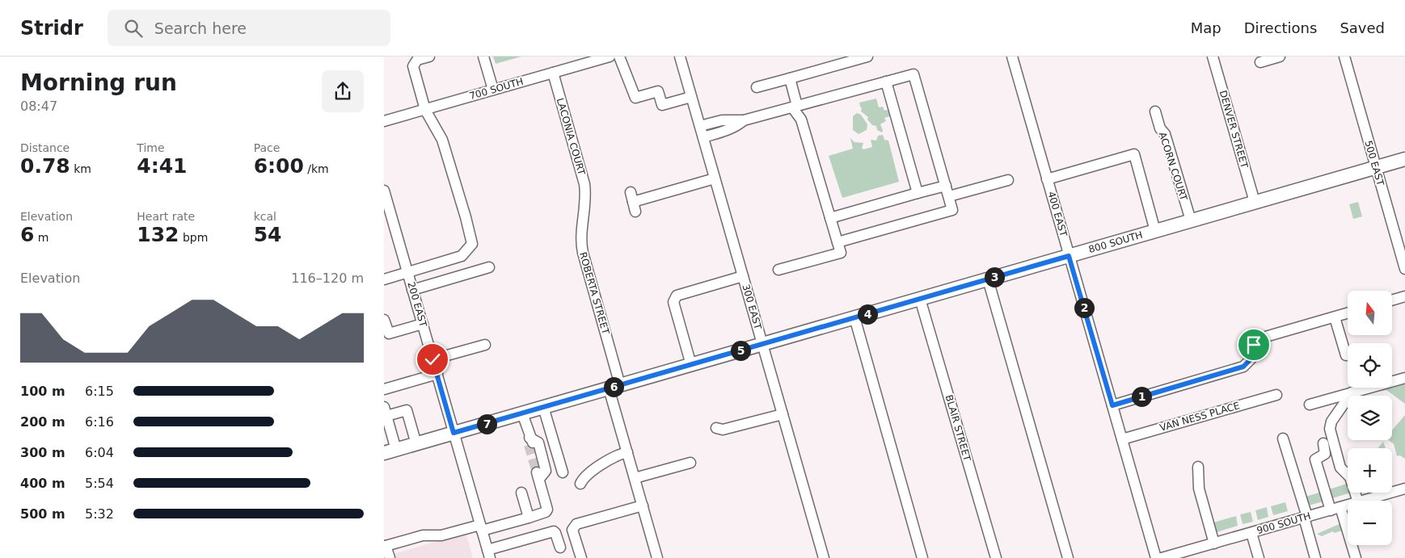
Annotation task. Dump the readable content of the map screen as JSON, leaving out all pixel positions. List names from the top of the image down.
{
  "streets": {
    "main road": ["800 SOUTH"],
    "street": [
      "700 SOUTH",
      "DENVER STREET",
      "LACONIA COURT",
      "500 EAST",
      "ACORN COURT",
      "400 EAST",
      "ROBERTA STREET",
      "200 EAST",
      "300 EAST",
      "VAN NESS PLACE",
      "BLAIR STREET",
      "900 SOUTH"
    ]
  },
  "crossings": [
    ["700 SOUTH", "LACONIA COURT"],
    ["DENVER STREET", "800 SOUTH"],
    ["LACONIA COURT", "ROBERTA STREET"],
    ["500 EAST", "800 SOUTH"],
    ["ACORN COURT", "800 SOUTH"],
    ["400 EAST", "800 SOUTH"],
    ["400 EAST", "VAN NESS PLACE"],
    ["800 SOUTH", "ROBERTA STREET"],
    ["800 SOUTH", "200 EAST"],
    ["800 SOUTH", "300 EAST"],
    ["800 SOUTH", "BLAIR STREET"]
  ],
  "north": "top",
  "page": {
    "header": "Stridr",
    "search": "Search here",
    "nav": ["Map", "Directions", "Saved"],
    "heading": ["Morning run", "08:47"],
    "stats": [
      ["Distance", "0.78 km"],
      ["Time", "4:41"],
      ["Pace", "6:00 /km"],
      ["Elevation", "6 m"],
      ["Heart rate", "132 bpm"],
      ["kcal", "54"]
    ],
    "chart": ["Elevation", "116–120 m"],
    "pins": [
      "3",
      "2",
      "4",
      "5",
      "6",
      "1",
      "7"
    ],
    "map_buttons": ["+", "−"],
    "list": [
      {
        "name": "100 m",
        "note": "6:15"
      },
      {
        "name": "200 m",
        "note": "6:16"
      },
      {
        "name": "300 m",
        "note": "6:04"
      },
      {
        "name": "400 m",
        "note": "5:54"
      },
      {
        "name": "500 m",
        "note": "5:32"
      }
    ]
  }
}
